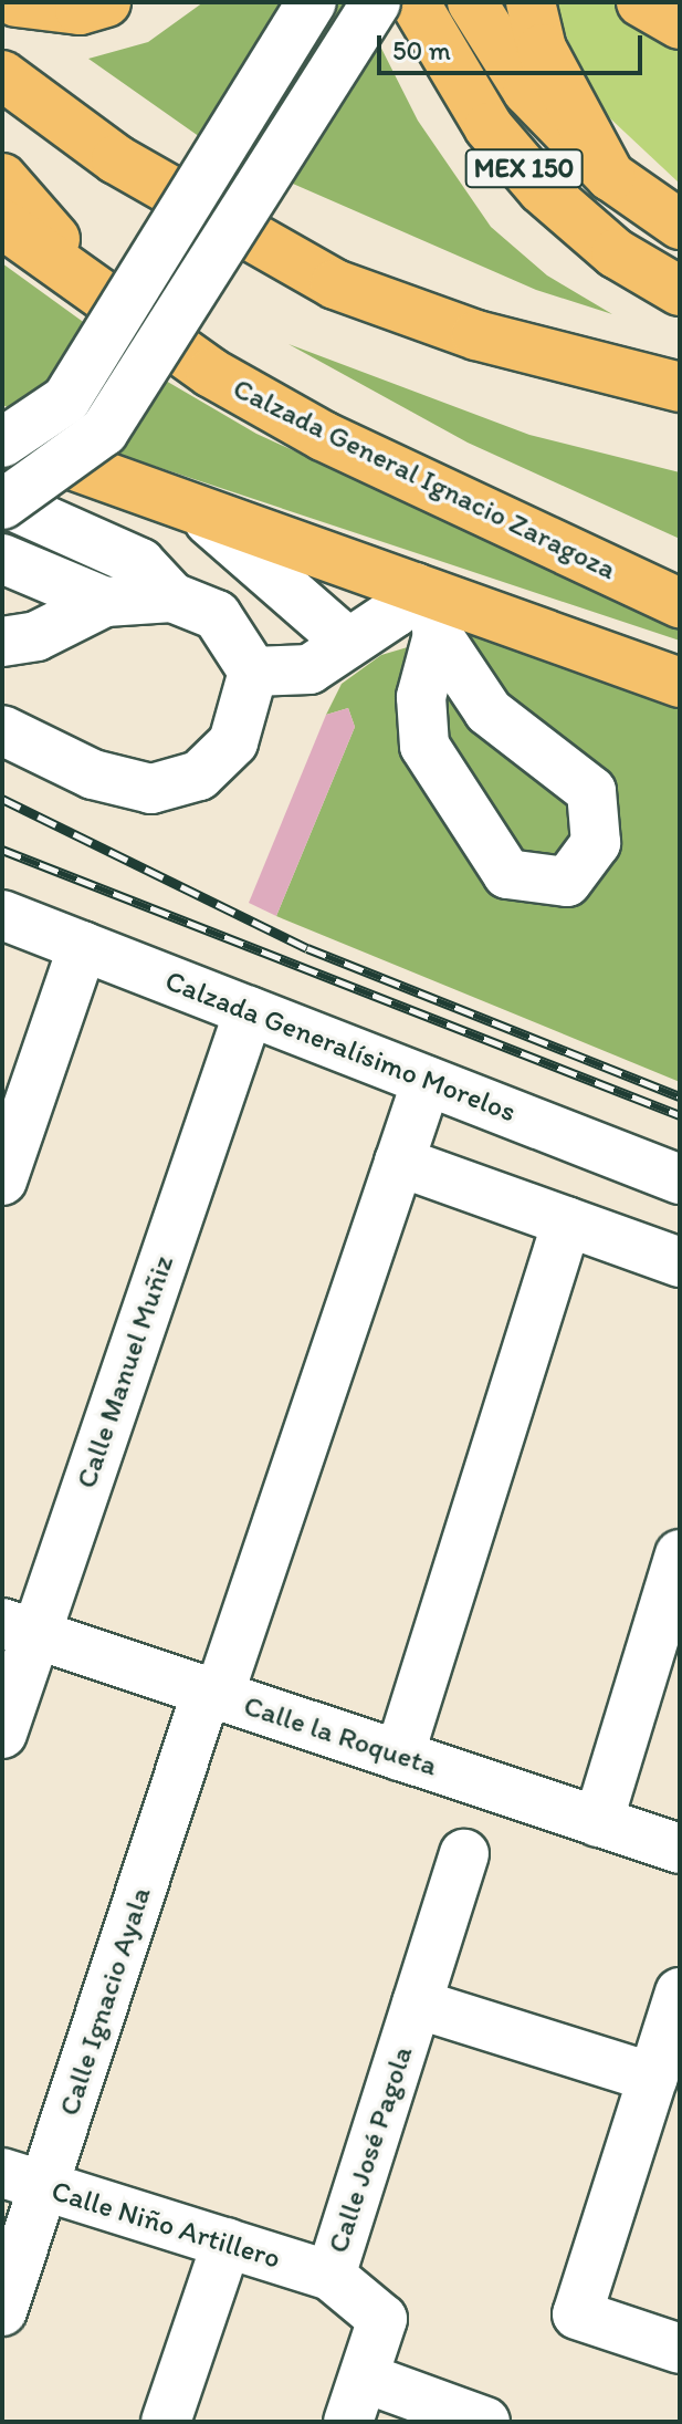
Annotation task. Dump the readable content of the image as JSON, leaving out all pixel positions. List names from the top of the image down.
{
  "streets": {
    "main road": ["MEX 150", "Calzada General Ignacio Zaragoza"],
    "street": [
      "Calzada Generalísimo Morelos",
      "Calle Manuel Muñiz",
      "Calle la Roqueta",
      "Calle Ignacio Ayala",
      "Calle José Pagola",
      "Calle Niño Artillero"
    ]
  },
  "crossings": [
    ["Calzada Generalísimo Morelos", "Calle Manuel Muñiz"],
    ["Calzada Generalísimo Morelos", "Calle Ignacio Ayala"],
    ["Calle Manuel Muñiz", "Calle la Roqueta"],
    ["Calle la Roqueta", "Calle Ignacio Ayala"],
    ["Calle Ignacio Ayala", "Calle Niño Artillero"],
    ["Calle José Pagola", "Calle Niño Artillero"]
  ],
  "scale_bar": "50 m"
}
